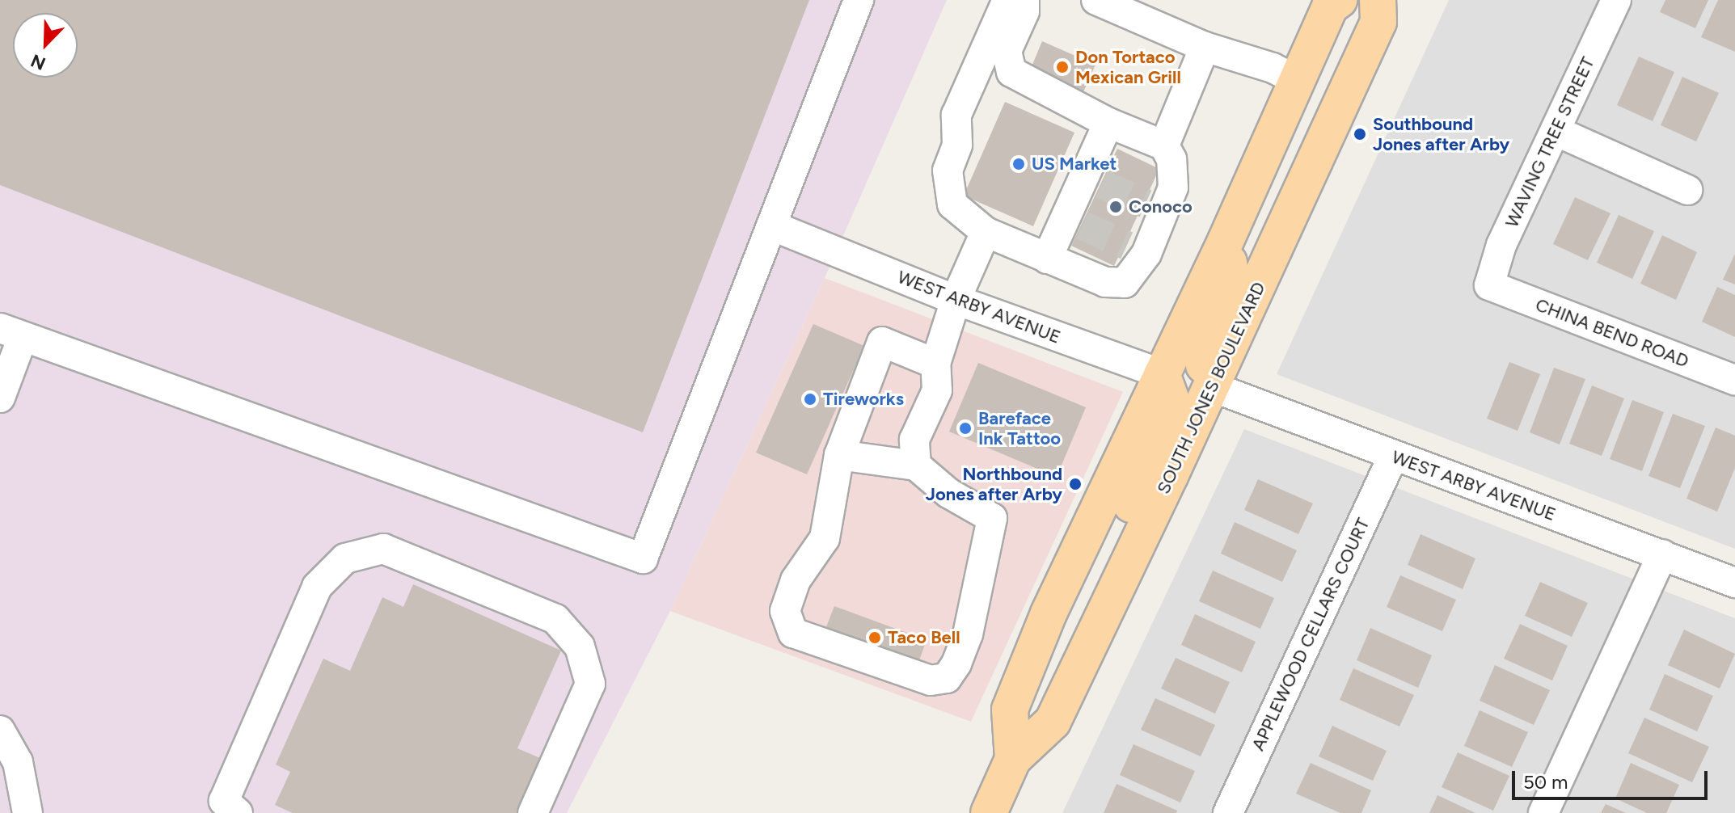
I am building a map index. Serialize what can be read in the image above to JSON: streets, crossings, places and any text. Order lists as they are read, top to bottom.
{
  "streets": {
    "main road": ["SOUTH JONES BOULEVARD"],
    "street": [
      "WAVING TREE STREET",
      "WEST ARBY AVENUE",
      "CHINA BEND ROAD",
      "APPLEWOOD CELLARS COURT"
    ]
  },
  "crossings": [
    ["WAVING TREE STREET", "CHINA BEND ROAD"],
    ["WEST ARBY AVENUE", "SOUTH JONES BOULEVARD"],
    ["WEST ARBY AVENUE", "APPLEWOOD CELLARS COURT"]
  ],
  "places": [
    "Don Tortaco Mexican Grill",
    "Southbound Jones after Arby",
    "US Market",
    "Conoco",
    "Tireworks",
    "Bareface Ink Tattoo",
    "Northbound Jones after Arby",
    "Taco Bell"
  ],
  "scale_bar": "50 m",
  "north": "bottom left"
}
